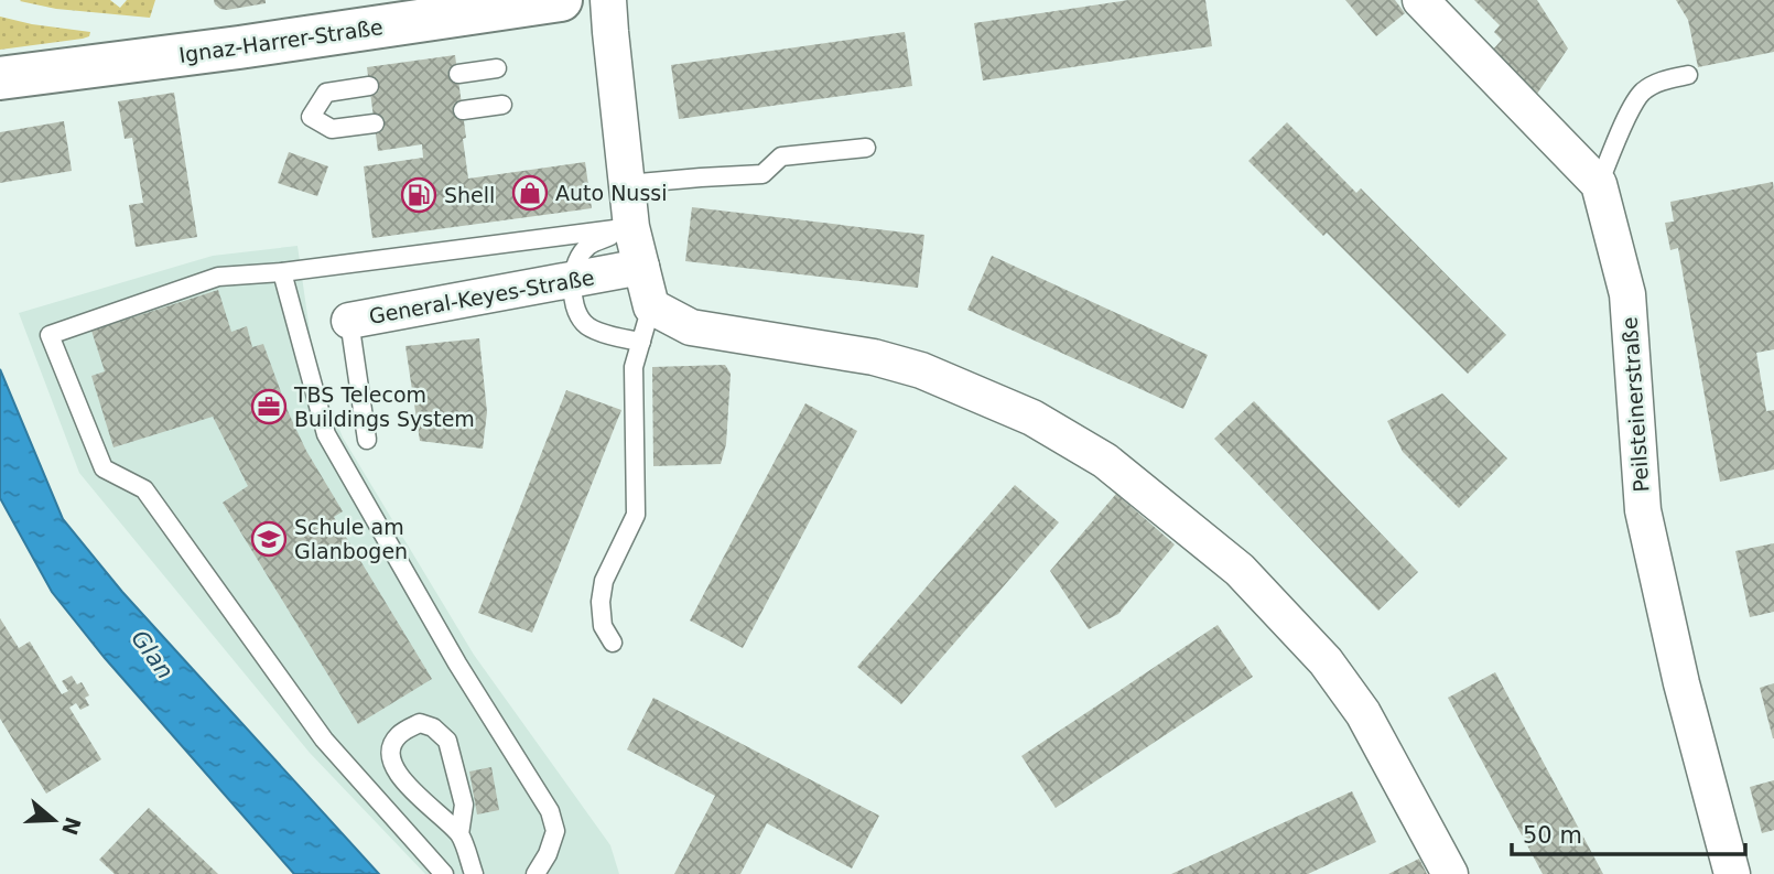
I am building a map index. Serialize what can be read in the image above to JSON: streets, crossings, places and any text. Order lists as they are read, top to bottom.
{
  "streets": {
    "main road": ["Ignaz-Harrer-Straße"],
    "street": ["General-Keyes-Straße", "Peilsteinerstraße"]
  },
  "water": ["Glan"],
  "places": {
    "shop": ["Auto Nussi"],
    "fuel station": ["Shell"],
    "office": ["TBS Telecom Buildings System"],
    "school or university": ["Schule am Glanbogen"]
  },
  "scale_bar": "50 m",
  "north": "right"
}
